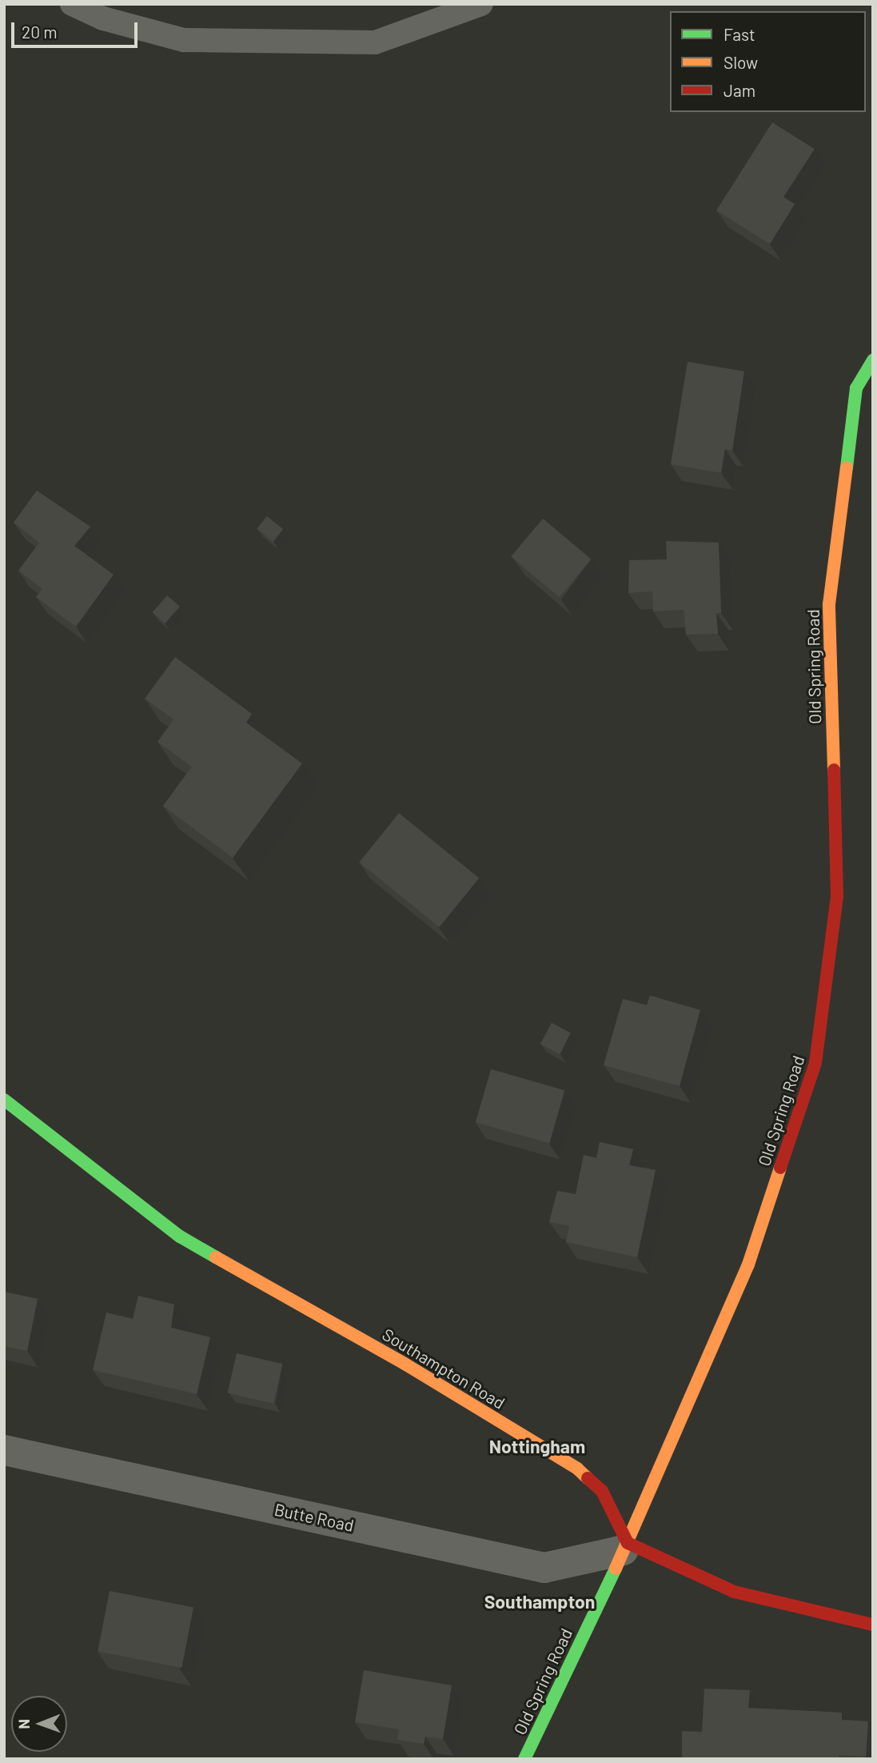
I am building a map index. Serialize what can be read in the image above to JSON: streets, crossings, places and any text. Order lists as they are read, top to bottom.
{
  "streets": {
    "street": ["Old Spring Road", "Southampton Road", "Butte Road"]
  },
  "crossings": [
    ["Old Spring Road", "Southampton Road"],
    ["Old Spring Road", "Butte Road"],
    ["Southampton Road", "Butte Road"]
  ],
  "districts": ["Nottingham", "Southampton"],
  "legend": ["Fast", "Slow", "Jam"],
  "scale_bar": "20 m",
  "north": "left"
}
